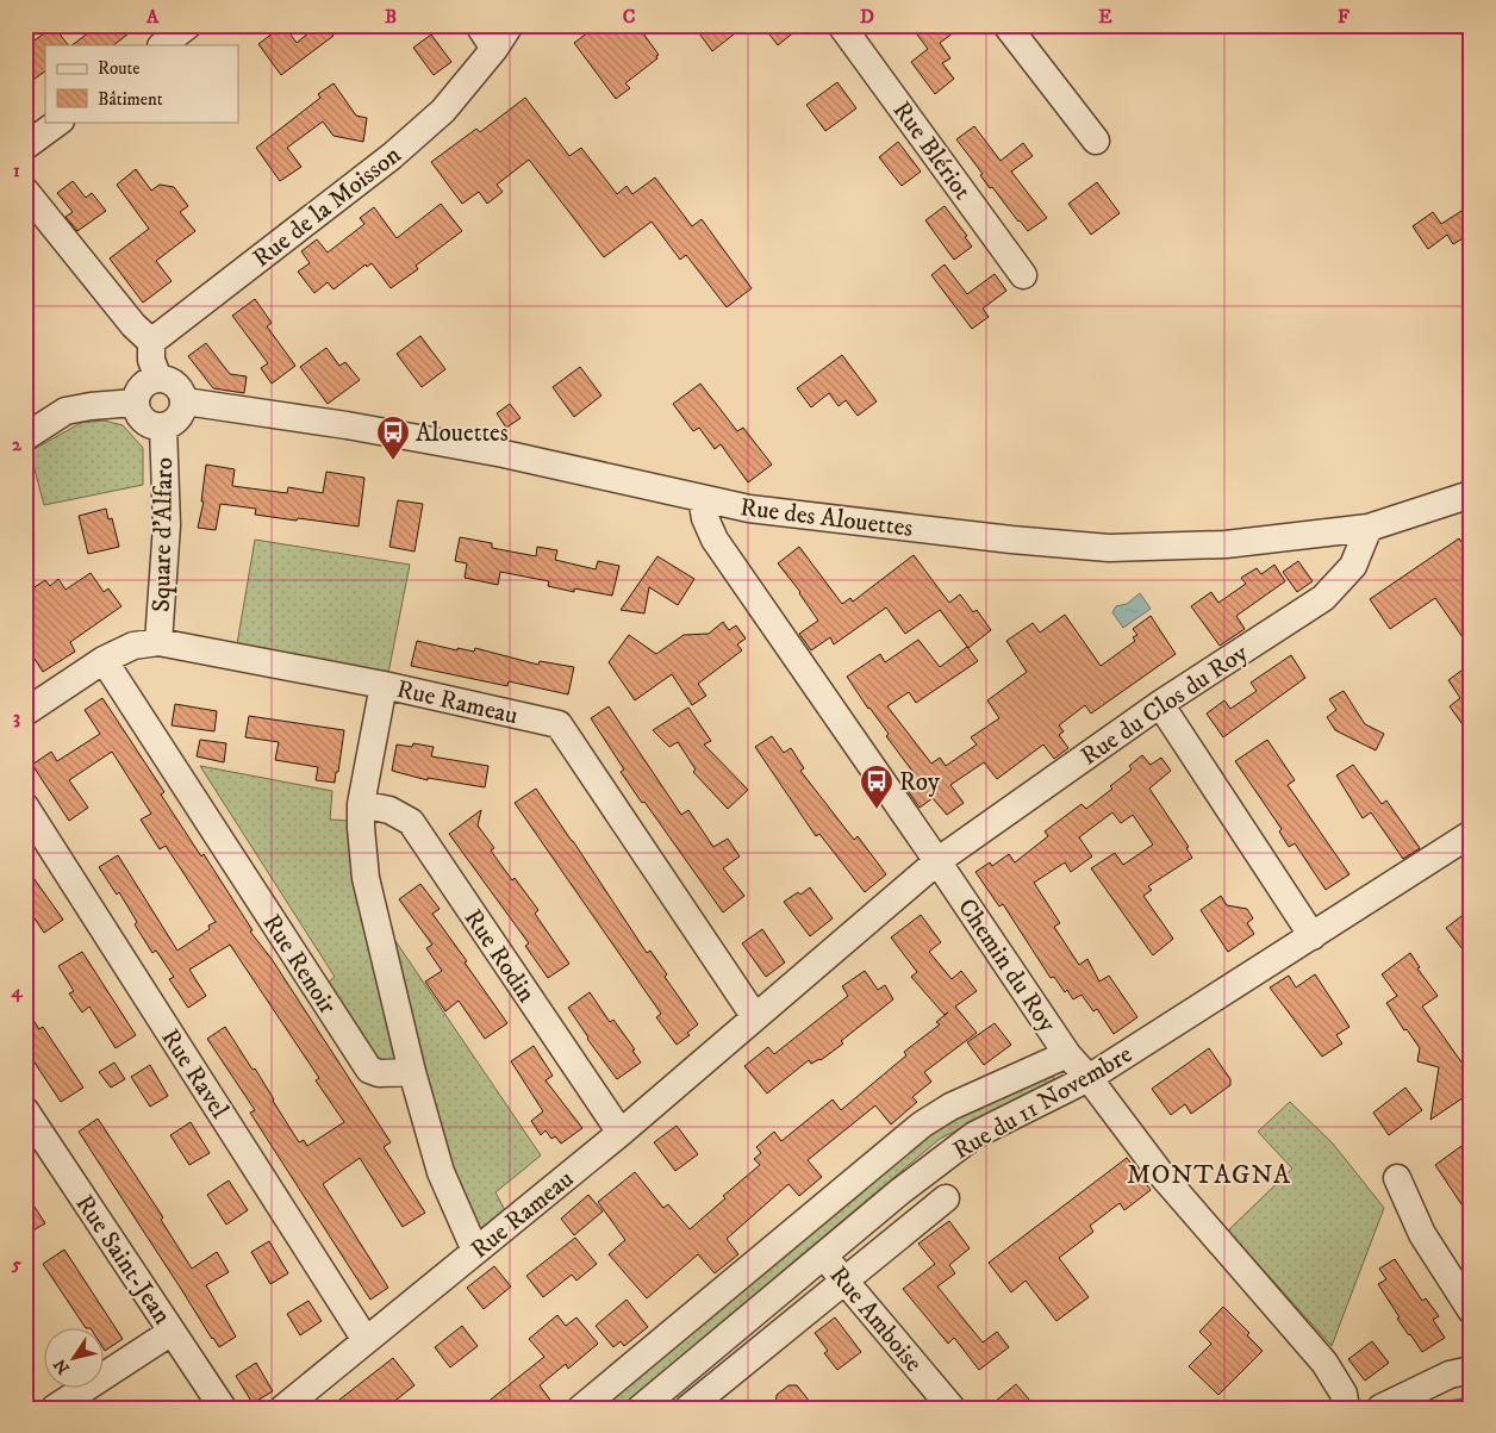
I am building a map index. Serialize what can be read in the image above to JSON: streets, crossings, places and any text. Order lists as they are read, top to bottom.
{
  "streets": {
    "street": [
      "Rue Blériot",
      "Rue de la Moisson",
      "Rue des Alouettes",
      "Square d'Alfaro",
      "Rue Rameau",
      "Rue du Clos du Roy",
      "Rue Rodin",
      "Rue Renoir",
      "Chemin du Roy",
      "Rue Ravel",
      "Rue du 11 Novembre",
      "Rue Saint-Jean",
      "Rue Amboise"
    ]
  },
  "crossings": [
    ["Rue des Alouettes", "Square d'Alfaro"],
    ["Rue des Alouettes", "Rue du Clos du Roy"],
    ["Rue des Alouettes", "Chemin du Roy"],
    ["Square d'Alfaro", "Rue Rameau"],
    ["Rue Rameau", "Rue du Clos du Roy"],
    ["Rue Rameau", "Rue Rodin"],
    ["Rue Rameau", "Rue Renoir"],
    ["Rue Rameau", "Chemin du Roy"],
    ["Rue Rameau", "Rue Ravel"],
    ["Rue du Clos du Roy", "Chemin du Roy"],
    ["Chemin du Roy", "Rue du 11 Novembre"],
    ["Rue du 11 Novembre", "Rue Amboise"]
  ],
  "districts": ["MONTAGNA"],
  "places": {
    "bus stop": ["Alouettes", "Roy"]
  },
  "legend": ["Route", "Bâtiment"],
  "north": "bottom left",
  "grid": {
    "columns": [
      "A",
      "B",
      "C",
      "D",
      "E",
      "F"
    ],
    "rows": [
      "1",
      "2",
      "3",
      "4",
      "5"
    ]
  }
}
